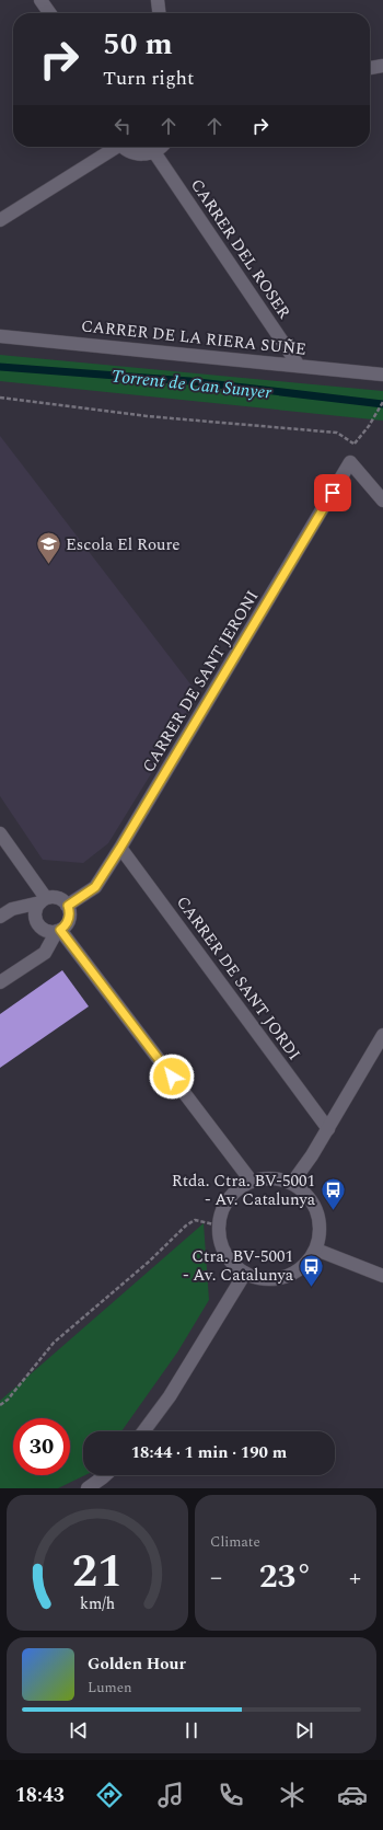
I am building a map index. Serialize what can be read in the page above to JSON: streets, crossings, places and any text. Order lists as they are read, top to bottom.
{
  "streets": {
    "street": [
      "CARRER DEL ROSER",
      "CARRER DE LA RIERA SUÑE",
      "CARRER DE SANT JERONI",
      "CARRER DE SANT JORDI"
    ]
  },
  "crossings": [
    ["CARRER DEL ROSER", "CARRER DE LA RIERA SUÑE"],
    ["CARRER DE SANT JERONI", "CARRER DE SANT JORDI"]
  ],
  "water": ["Torrent de Can Sunyer"],
  "places": {
    "school or university": ["Escola El Roure"],
    "bus stop": ["Rtda. Ctra. BV-5001 - Av. Catalunya", "Ctra. BV-5001 - Av. Catalunya"]
  },
  "page": {
    "turn": ["50 m", "Turn right"],
    "limit": "30",
    "trip": "18:44 · 1 min · 190 m",
    "tile": "Climate",
    "heat": ["−", "23°", "+"],
    "song": ["Golden Hour", "Lumen"],
    "tabs": "18:43",
    "gauge": ["21", "km/h"]
  }
}
